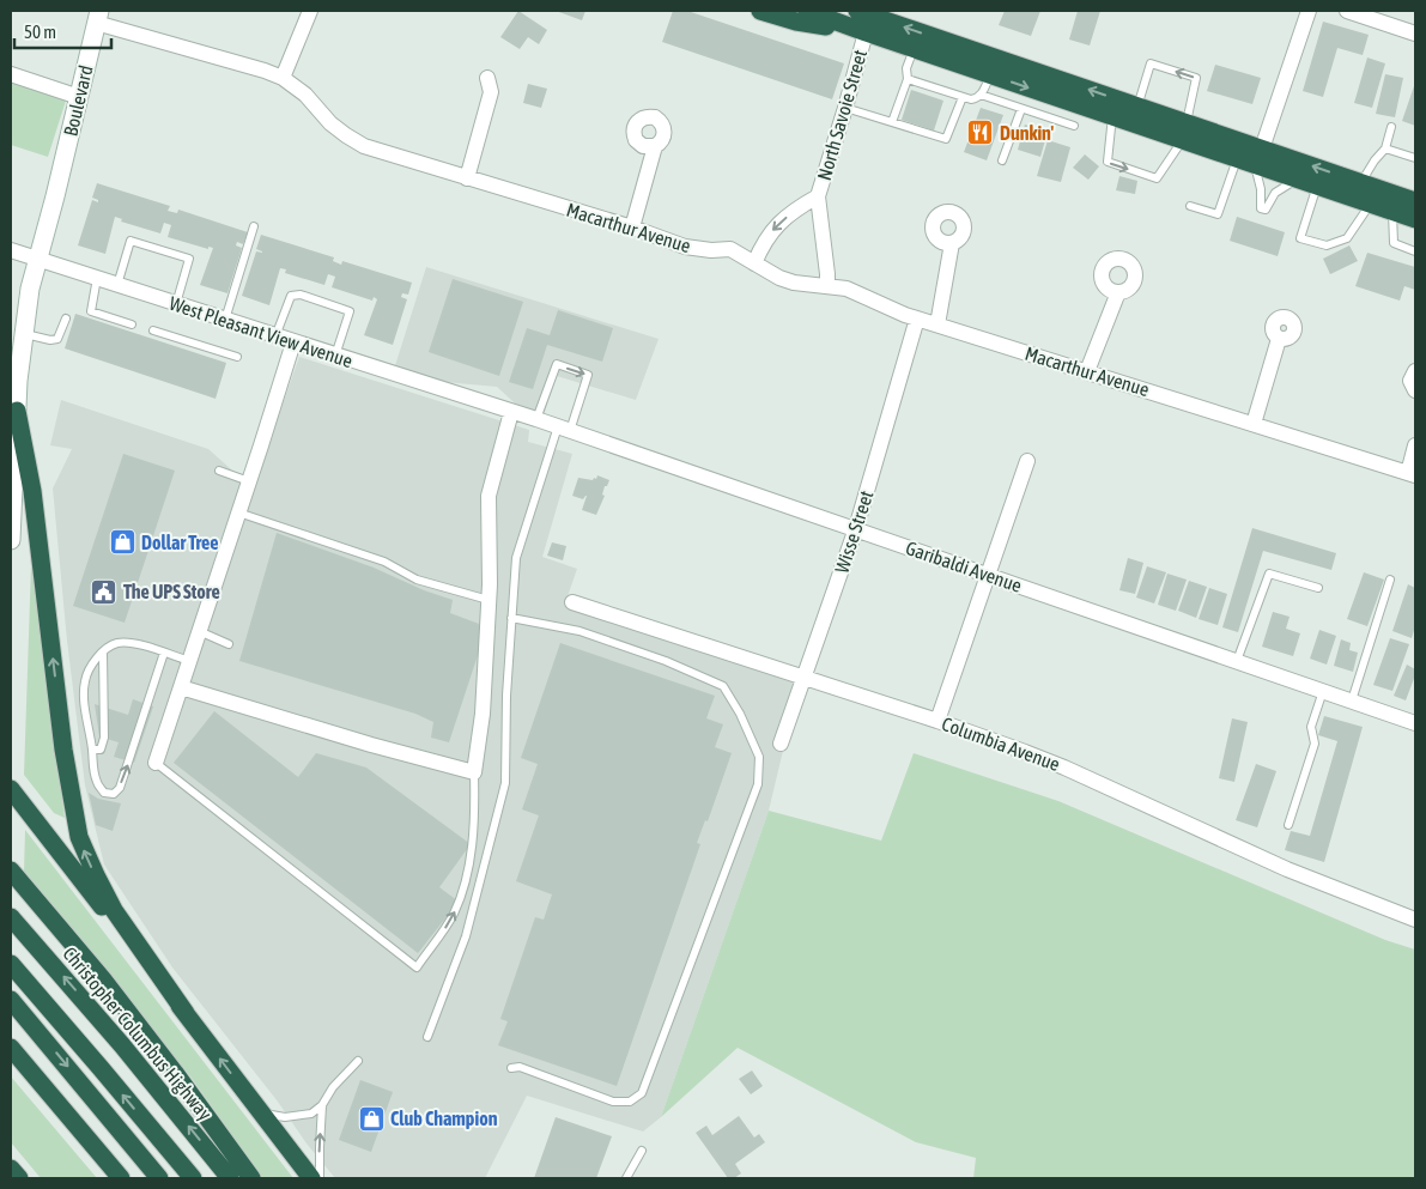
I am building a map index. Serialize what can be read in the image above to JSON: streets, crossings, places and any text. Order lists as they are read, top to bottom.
{
  "streets": {
    "highway": ["Christopher Columbus Highway"],
    "street": [
      "Boulevard",
      "North Savoie Street",
      "Macarthur Avenue",
      "West Pleasant View Avenue",
      "Wisse Street",
      "Garibaldi Avenue",
      "Columbia Avenue"
    ]
  },
  "crossings": [
    ["Boulevard", "Macarthur Avenue"],
    ["Boulevard", "West Pleasant View Avenue"],
    ["North Savoie Street", "Macarthur Avenue"],
    ["Macarthur Avenue", "Wisse Street"],
    ["West Pleasant View Avenue", "Garibaldi Avenue"],
    ["Wisse Street", "Garibaldi Avenue"],
    ["Wisse Street", "Columbia Avenue"]
  ],
  "places": {
    "restaurant": ["Dunkin'"],
    "shop": ["Dollar Tree", "Club Champion"],
    "public building": ["The UPS Store"]
  },
  "scale_bar": "50 m"
}
